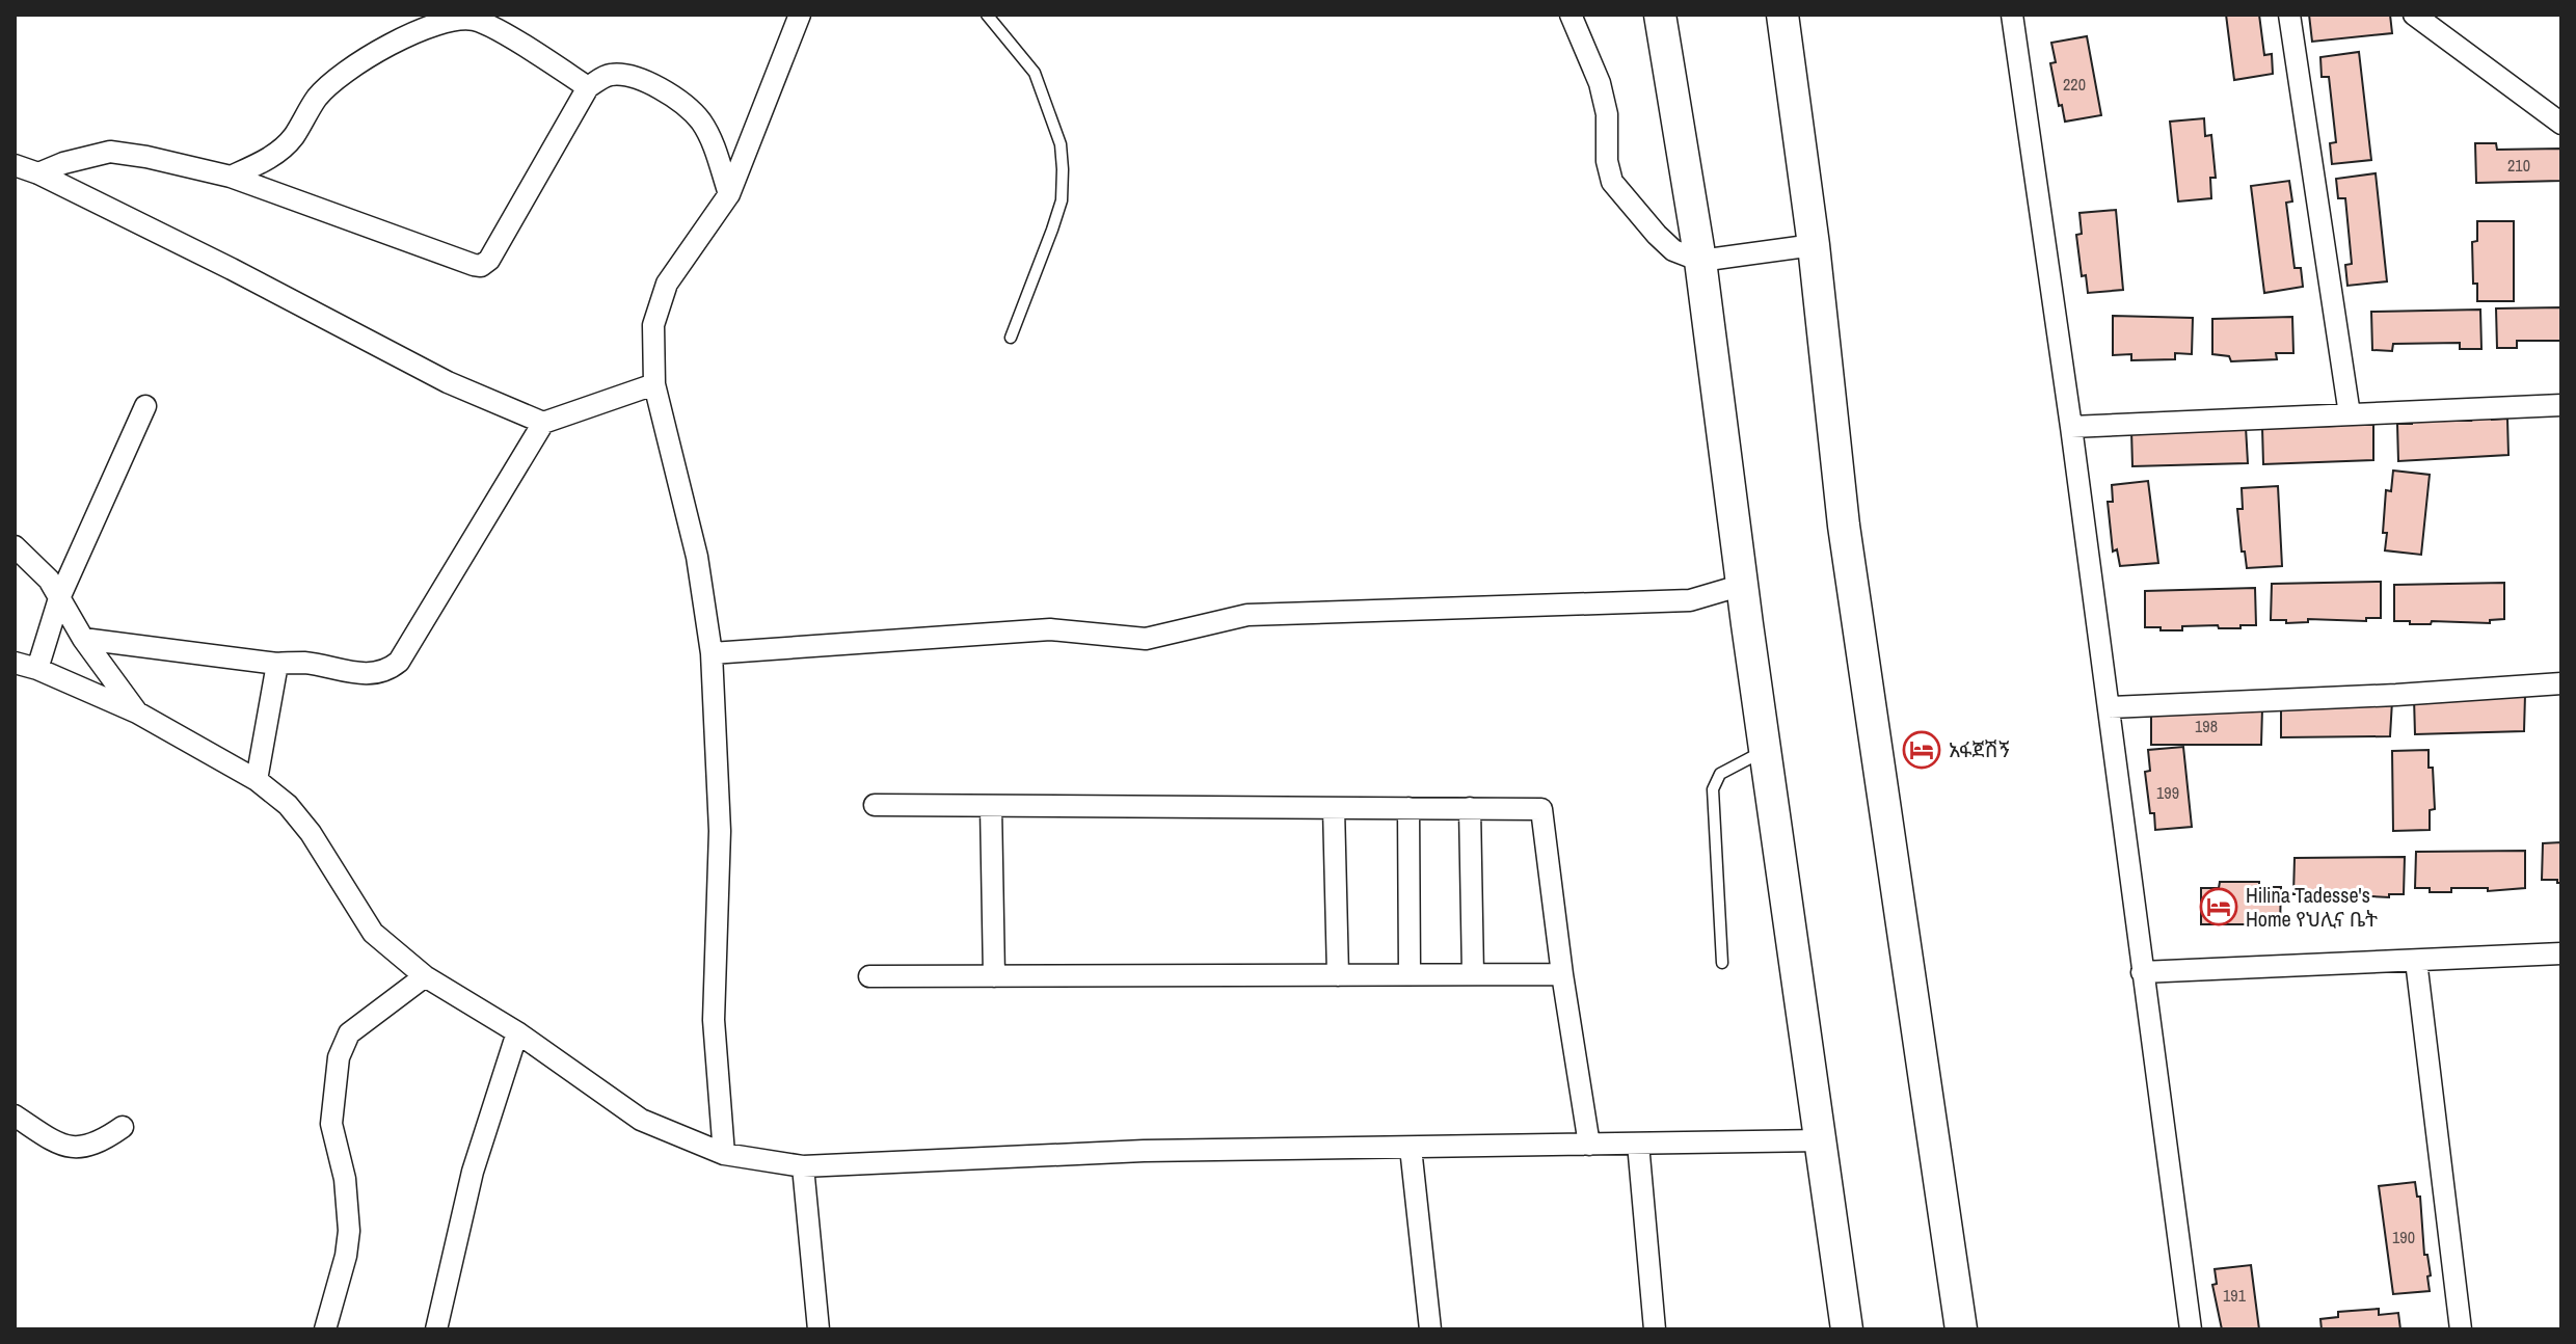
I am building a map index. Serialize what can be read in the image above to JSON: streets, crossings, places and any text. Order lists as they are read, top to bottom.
{
  "places": {
    "hotel": ["አፋጀሽኝ", "Hilina Tadesse's Home የህሊና ቤት"]
  },
  "house_numbers": [
    "220",
    "210",
    "198",
    "199",
    "190",
    "191"
  ]
}
